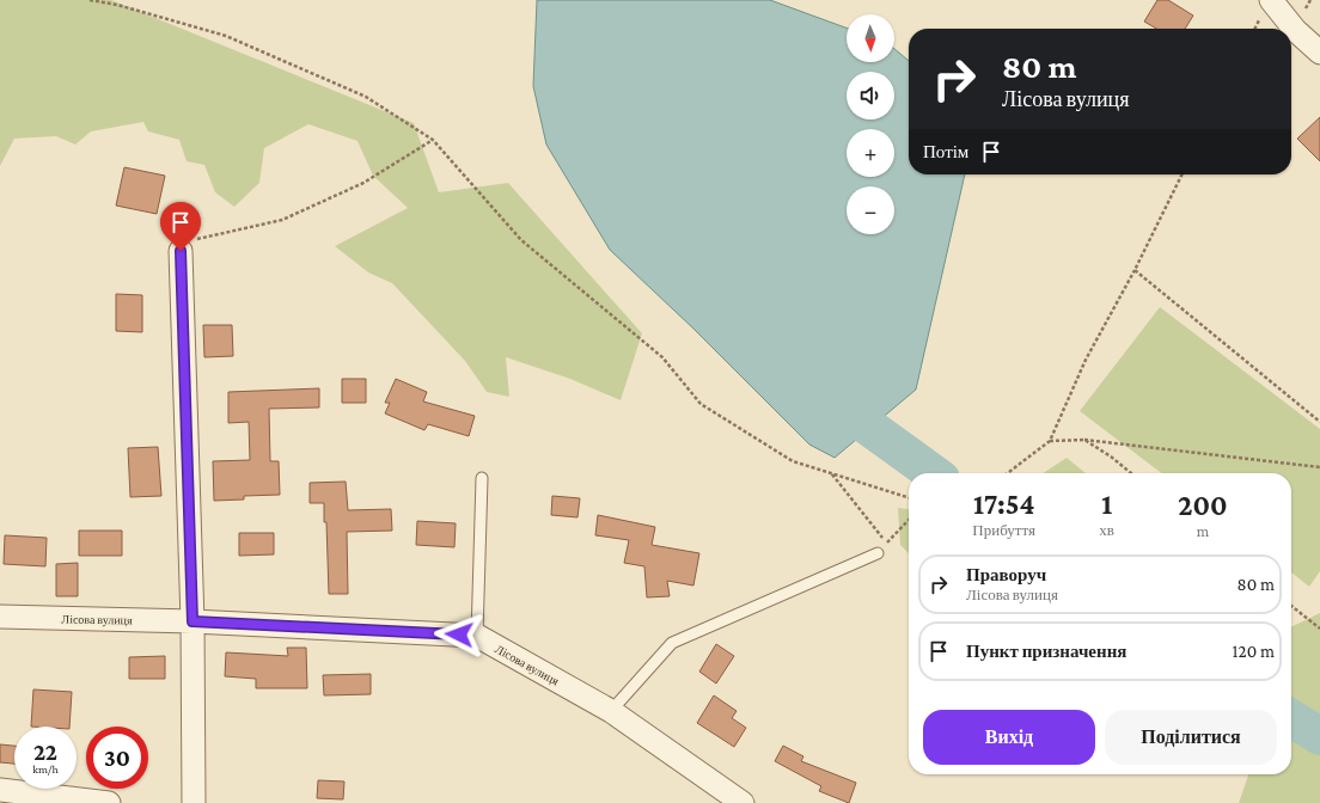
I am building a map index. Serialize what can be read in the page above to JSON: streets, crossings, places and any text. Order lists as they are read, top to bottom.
{
  "streets": {
    "street": ["Лісова вулиця"]
  },
  "north": "bottom",
  "page": {
    "map_buttons": ["+", "−"],
    "turn": ["80 m", "Лісова вулиця"],
    "then": "Потім",
    "eta": [
      "17:54",
      "Прибуття",
      "1",
      "хв",
      "200",
      "m"
    ],
    "list": [
      {
        "name": "Праворуч",
        "note": "Лісова вулиця",
        "value": "80 m"
      },
      {
        "name": "Пункт призначення",
        "value": "120 m"
      }
    ],
    "buttons": ["Вихід", "Поділитися"],
    "speed": "22 km/h",
    "limit": "30"
  }
}
